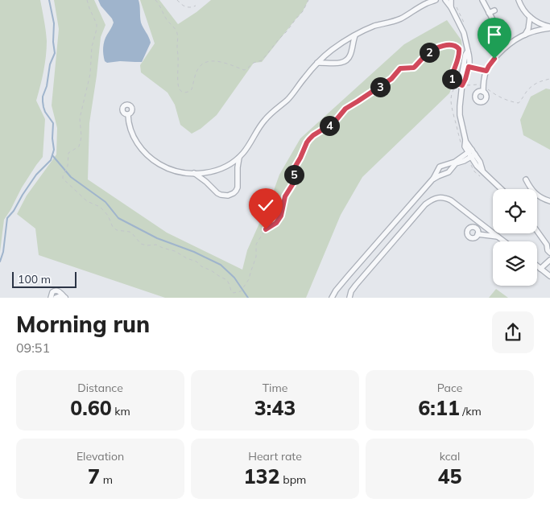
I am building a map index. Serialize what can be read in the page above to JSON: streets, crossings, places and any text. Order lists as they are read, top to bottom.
{
  "scale_bar": "100 m",
  "page": {
    "pins": [
      "2",
      "1",
      "3",
      "4",
      "5"
    ],
    "scale": "100 m",
    "heading": ["Morning run", "09:51"],
    "stats": [
      ["Distance", "0.60 km"],
      ["Time", "3:43"],
      ["Pace", "6:11 /km"],
      ["Elevation", "7 m"],
      ["Heart rate", "132 bpm"],
      ["kcal", "45"]
    ]
  }
}
